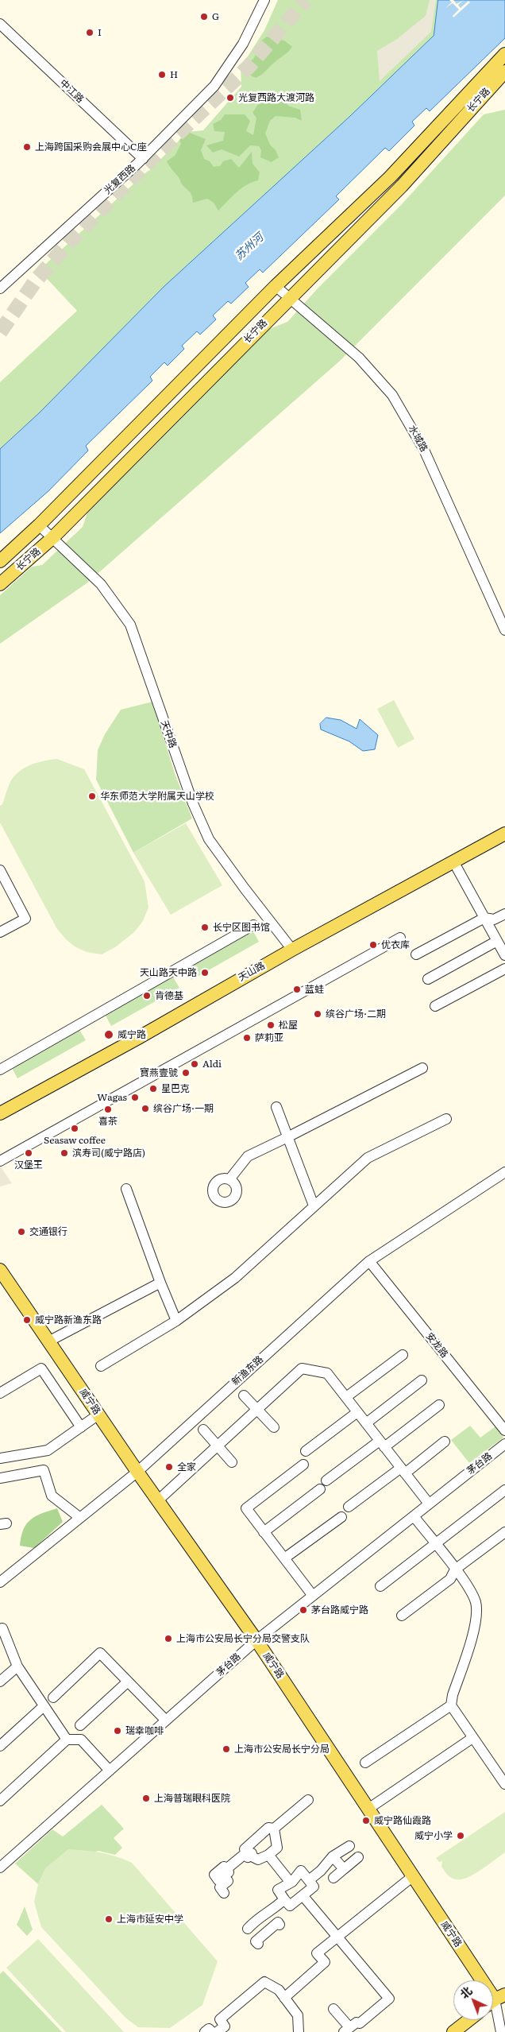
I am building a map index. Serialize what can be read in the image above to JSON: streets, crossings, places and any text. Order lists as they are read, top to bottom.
{
  "streets": {
    "main road": ["长宁路", "天山路", "威宁路"],
    "street": [
      "中江路",
      "光复西路",
      "水城路",
      "天中路",
      "安龙路",
      "新渔东路",
      "茅台路"
    ]
  },
  "crossings": [
    ["中江路", "光复西路"],
    ["长宁路", "水城路"],
    ["长宁路", "天中路"],
    ["天中路", "天山路"],
    ["安龙路", "新渔东路"],
    ["新渔东路", "威宁路"],
    ["威宁路", "茅台路"]
  ],
  "water": ["苏州河"],
  "places": [
    "G",
    "I",
    "H",
    "光复西路大渡河路",
    "上海跨国采购会展中心C座",
    "华东师范大学附属天山学校",
    "长宁区图书馆",
    "优衣库",
    "天山路天中路",
    "蓝蛙",
    "肯德基",
    "缤谷广场·二期",
    "松屋",
    "威宁路",
    "萨莉亚",
    "Aldi",
    "寶燕壹號",
    "星巴克",
    "Wagas",
    "缤谷广场·一期",
    "喜茶",
    "Seasaw coffee",
    "汉堡王",
    "滨寿司(威宁路店)",
    "交通银行",
    "威宁路新渔东路",
    "全家",
    "茅台路威宁路",
    "上海市公安局长宁分局交警支队",
    "瑞幸咖啡",
    "上海市公安局长宁分局",
    "上海普瑞眼科医院",
    "威宁路仙霞路",
    "威宁小学",
    "上海市延安中学"
  ],
  "north": "top left"
}
